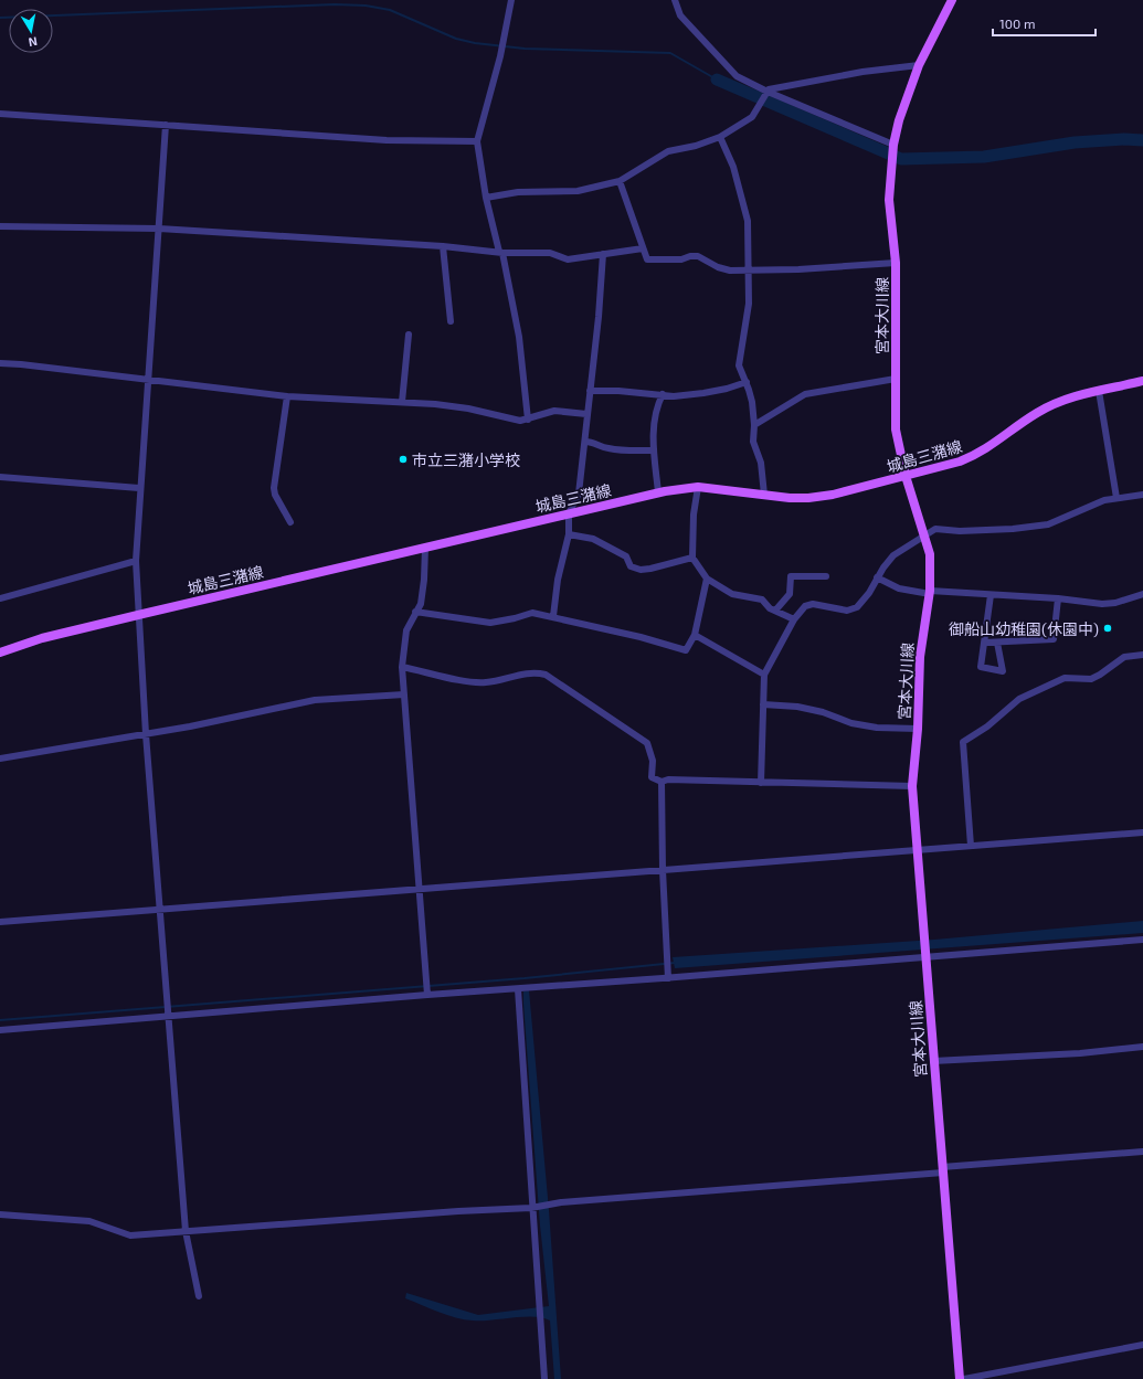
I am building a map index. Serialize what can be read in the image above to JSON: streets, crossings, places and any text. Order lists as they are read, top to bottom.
{
  "streets": {
    "main road": ["宮本大川線", "城島三潴線"]
  },
  "crossings": [
    ["宮本大川線", "城島三潴線"]
  ],
  "places": ["市立三潴小学校", "御船山幼稚園(休園中)"],
  "scale_bar": "100 m",
  "north": "bottom"
}
